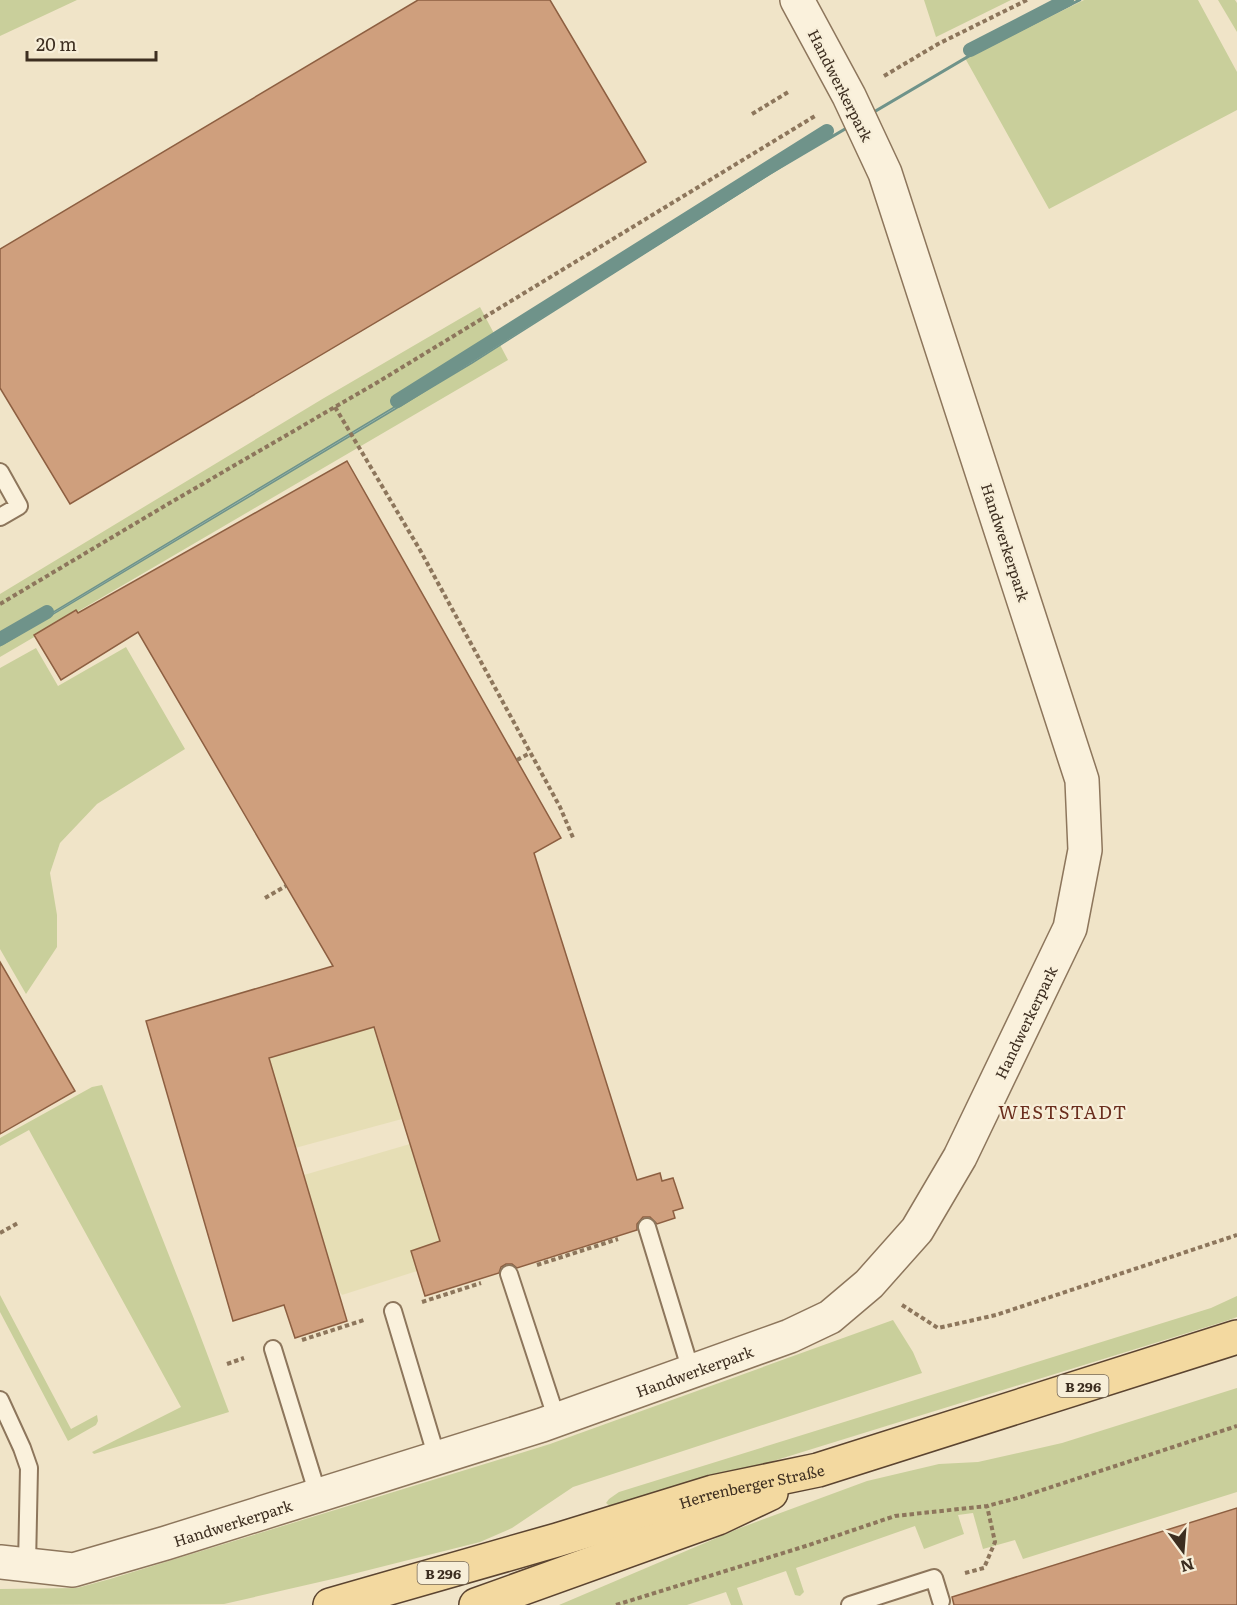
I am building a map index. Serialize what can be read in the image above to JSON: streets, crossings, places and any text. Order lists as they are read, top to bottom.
{
  "streets": {
    "main road": ["B 296", "Herrenberger Straße"],
    "street": ["Handwerkerpark"]
  },
  "crossings": [
    ["B 296", "Herrenberger Straße"]
  ],
  "districts": ["WESTSTADT"],
  "scale_bar": "20 m",
  "north": "bottom"
}
